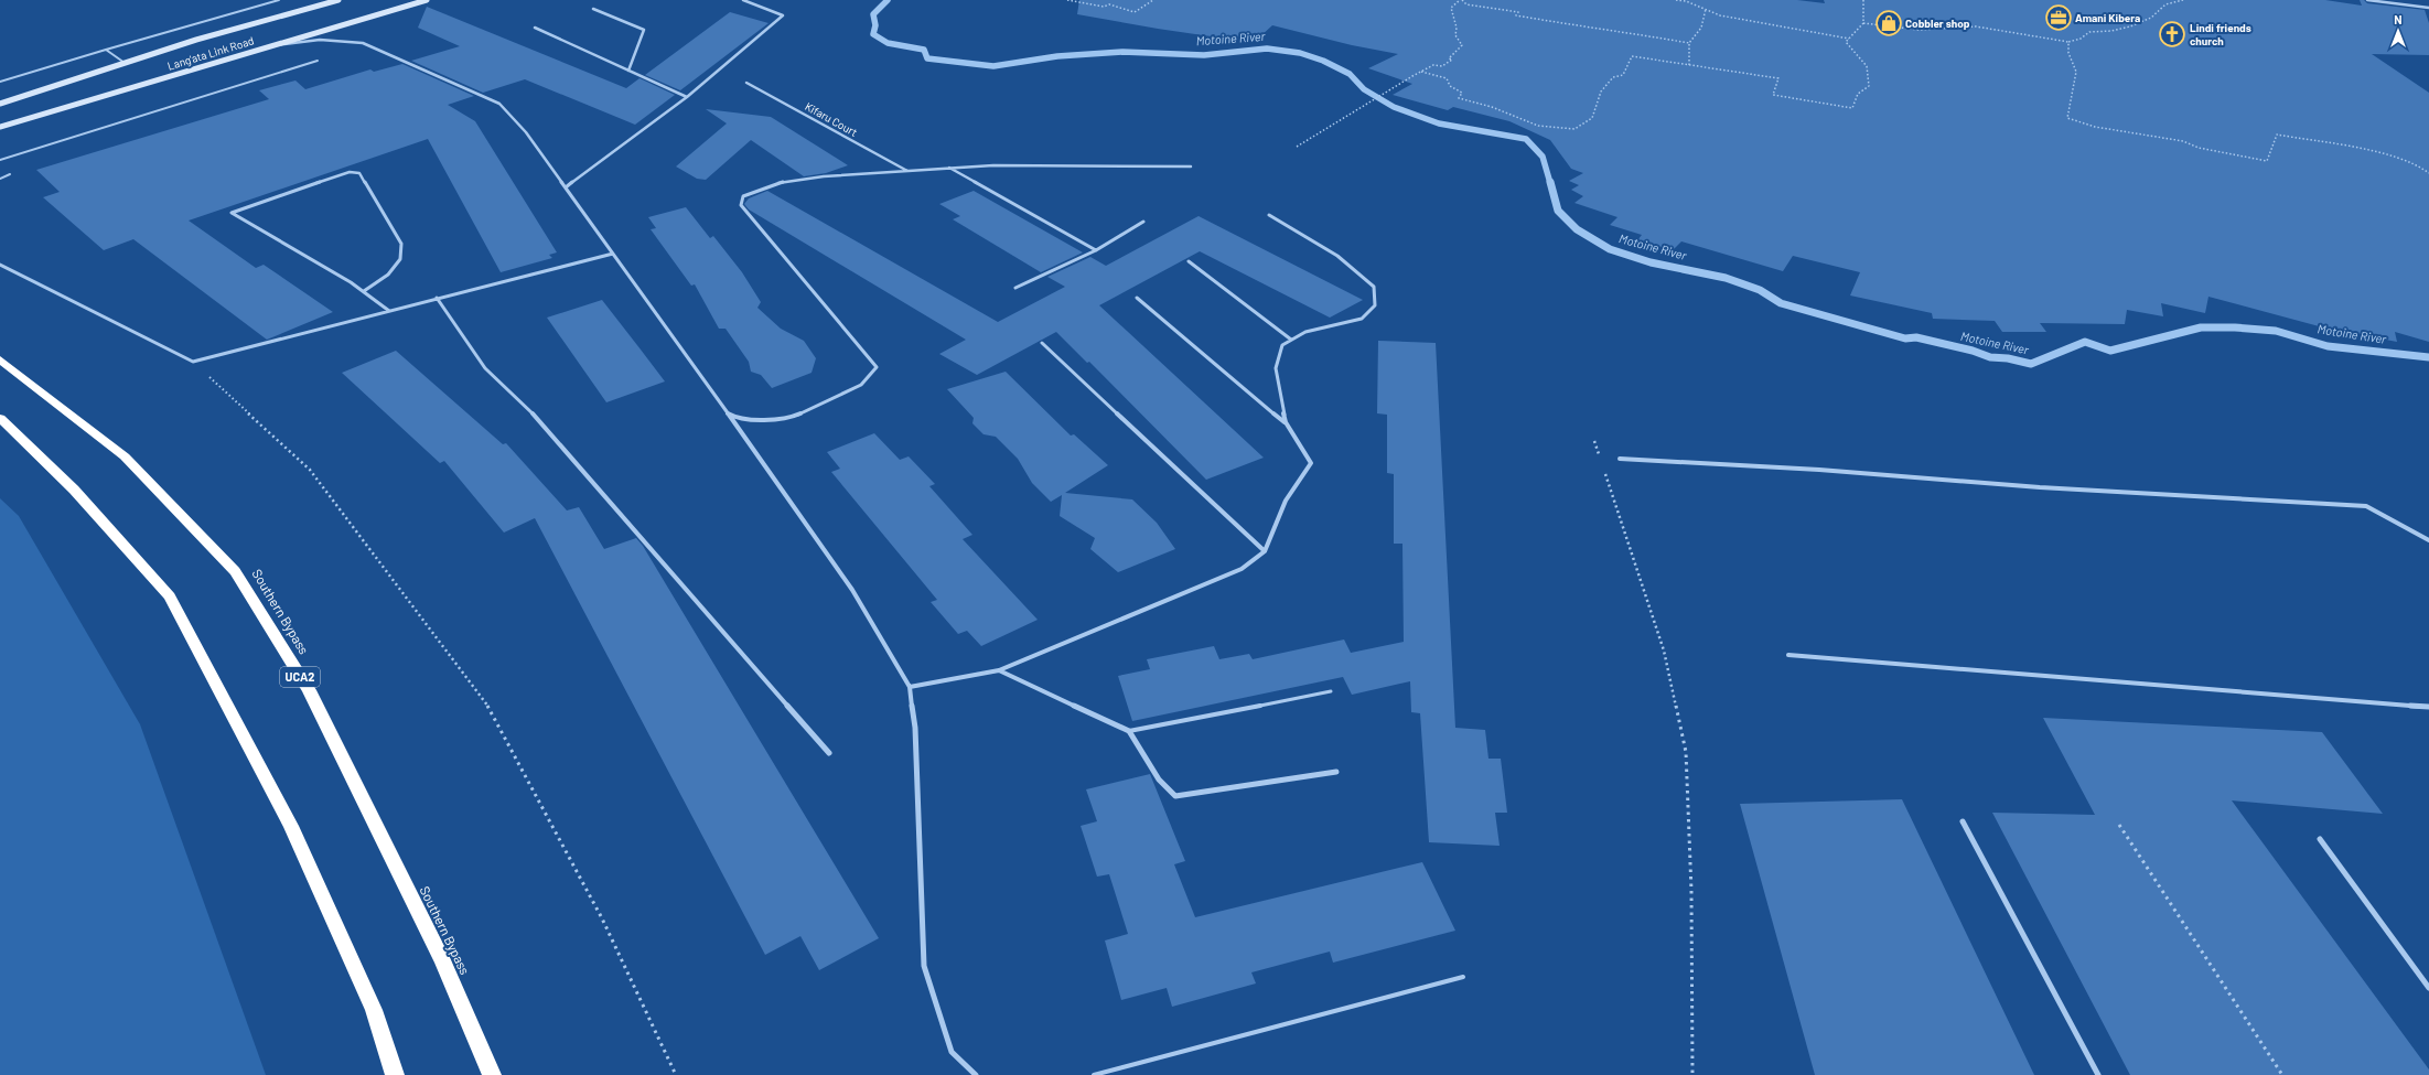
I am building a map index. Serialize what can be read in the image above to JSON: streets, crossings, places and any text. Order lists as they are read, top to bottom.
{
  "streets": {
    "highway": ["Southern Bypass", "UCA2"],
    "main road": ["Lang'ata Link Road"],
    "street": ["Kifaru Court"]
  },
  "water": ["Motoine River"],
  "places": {
    "office": ["Amani Kibera"],
    "shop": ["Cobbler shop"],
    "church": ["Lindi friends church"]
  },
  "north": "top"
}
